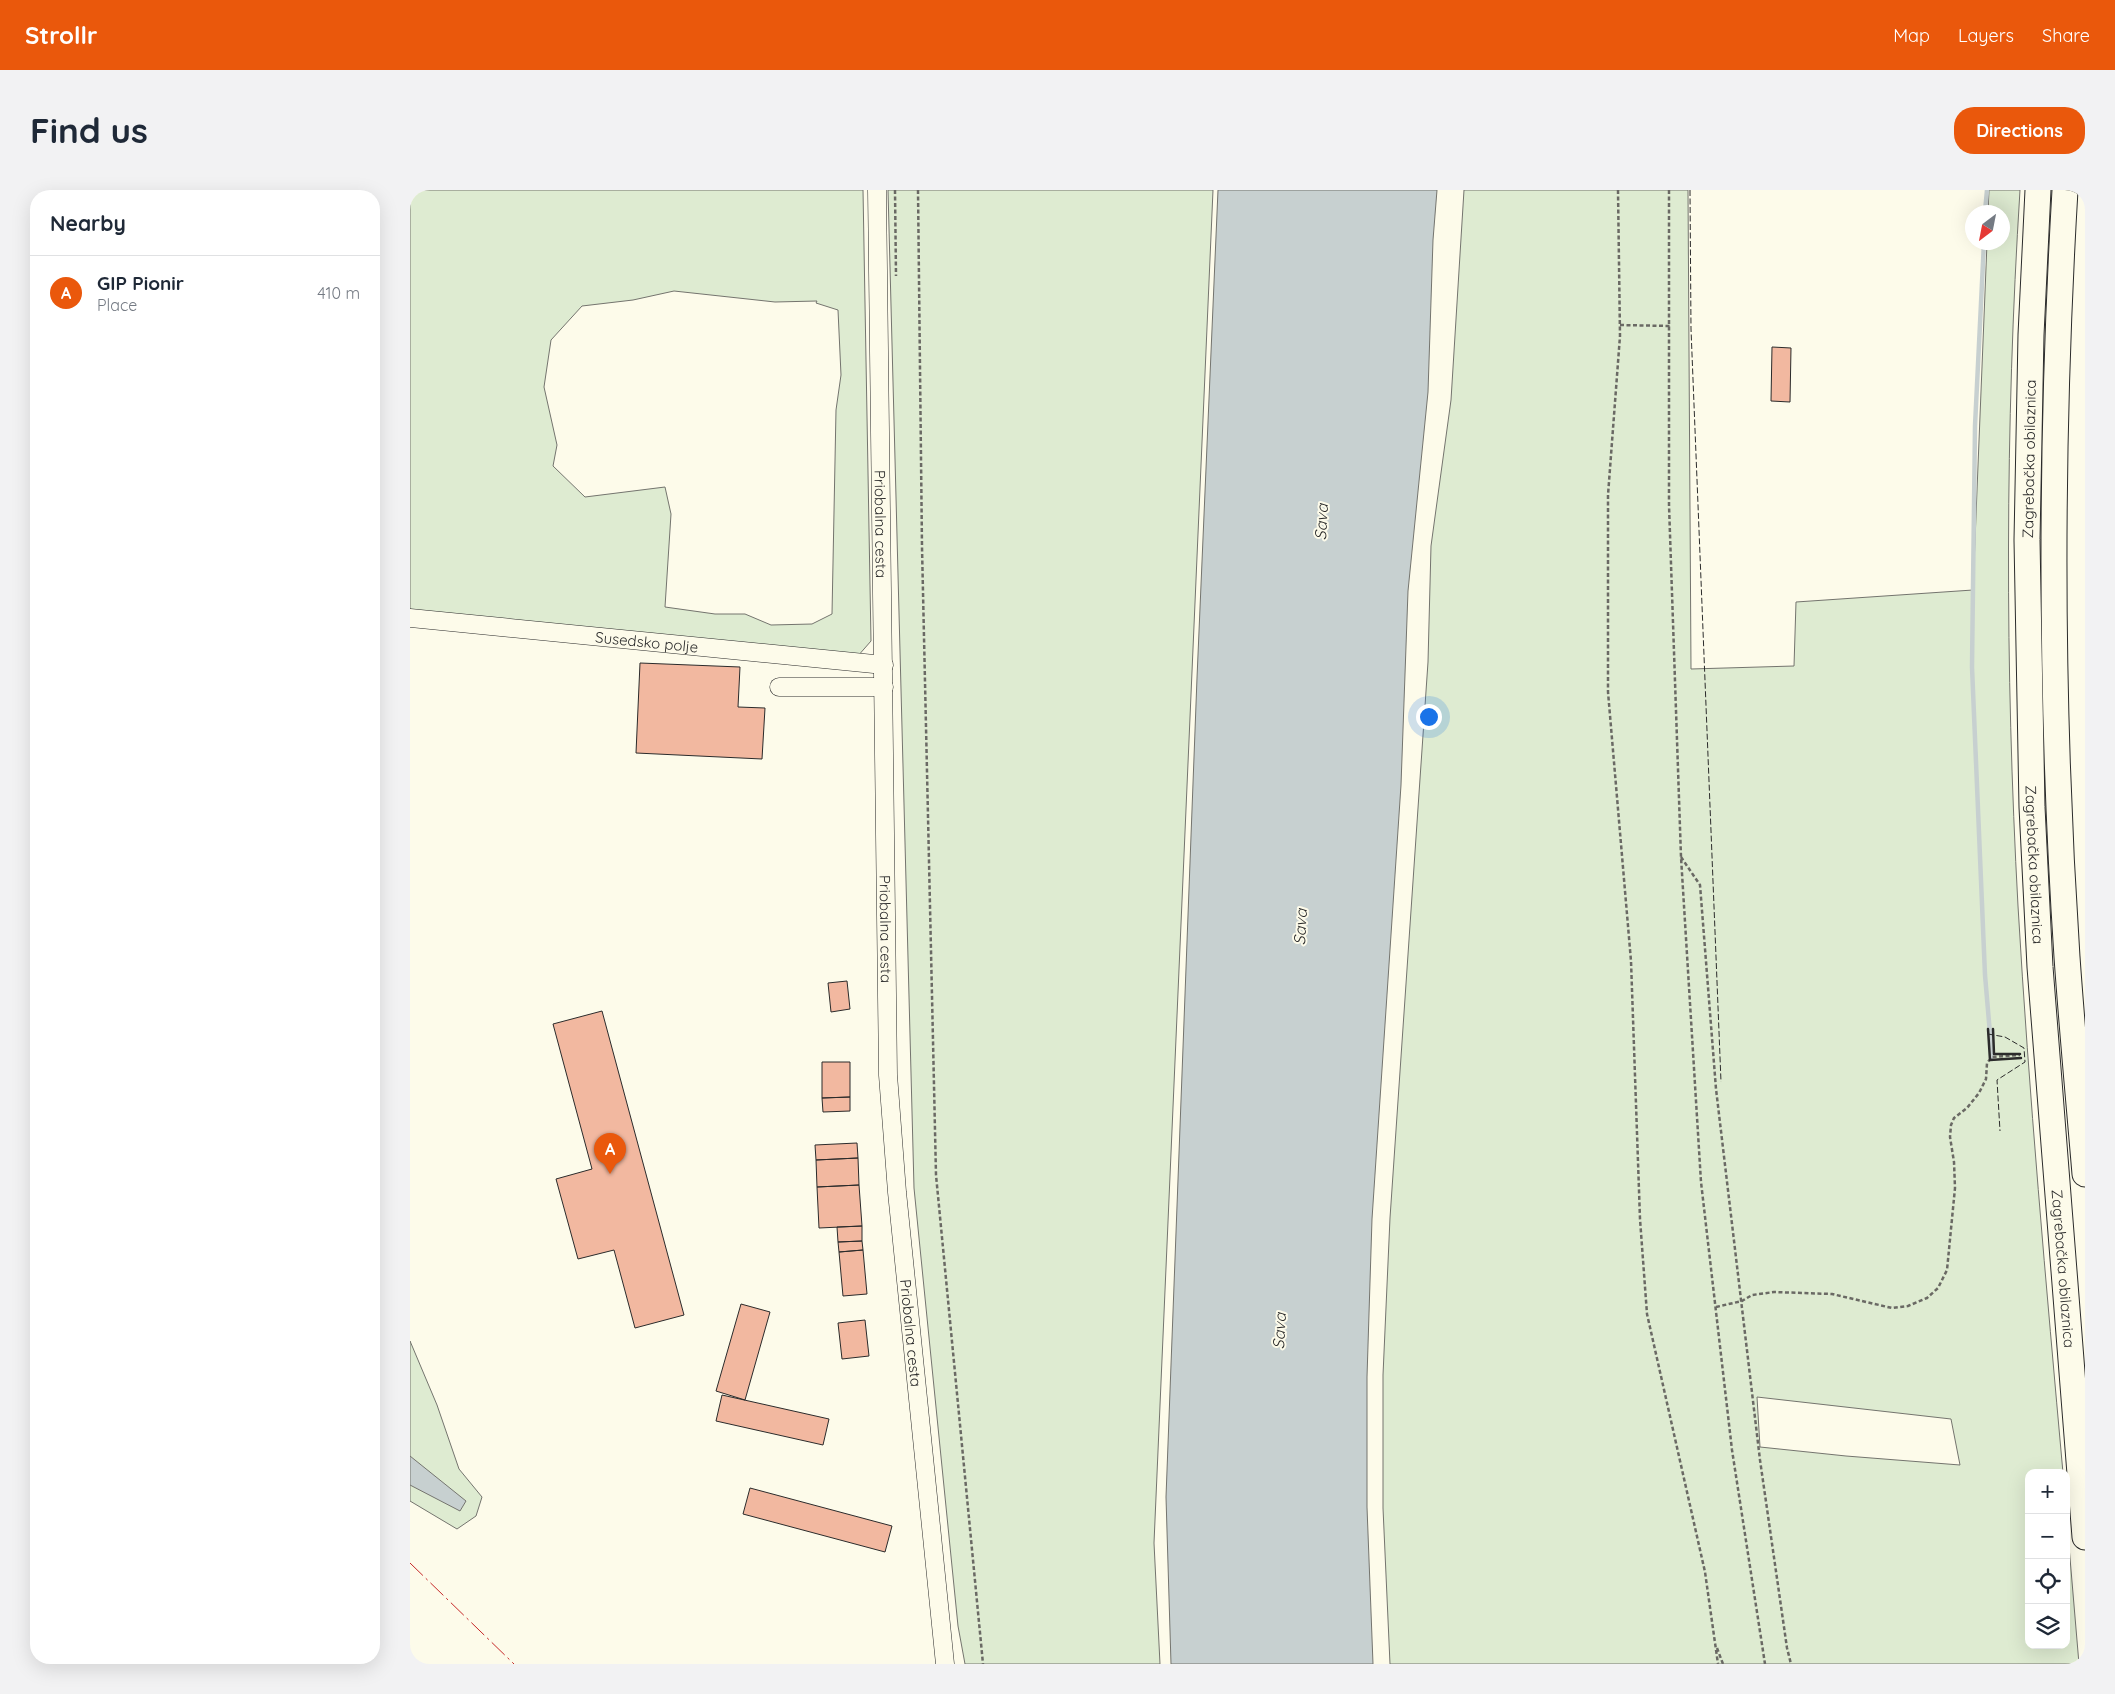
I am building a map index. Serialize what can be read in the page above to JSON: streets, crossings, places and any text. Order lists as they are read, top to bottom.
{
  "streets": {
    "highway": ["Zagrebačka obilaznica"],
    "street": ["Priobalna cesta", "Susedsko polje"]
  },
  "crossings": [
    ["Priobalna cesta", "Susedsko polje"]
  ],
  "water": ["Sava"],
  "north": "bottom left",
  "page": {
    "header": "Strollr",
    "nav": ["Map", "Layers", "Share"],
    "buttons": "Directions",
    "title": "Find us",
    "heading": "Nearby",
    "list": [
      {
        "mark": "A",
        "name": "GIP Pionir",
        "note": "Place",
        "value": "410 m"
      }
    ],
    "pins": "A",
    "map_buttons": ["+", "−"]
  }
}
